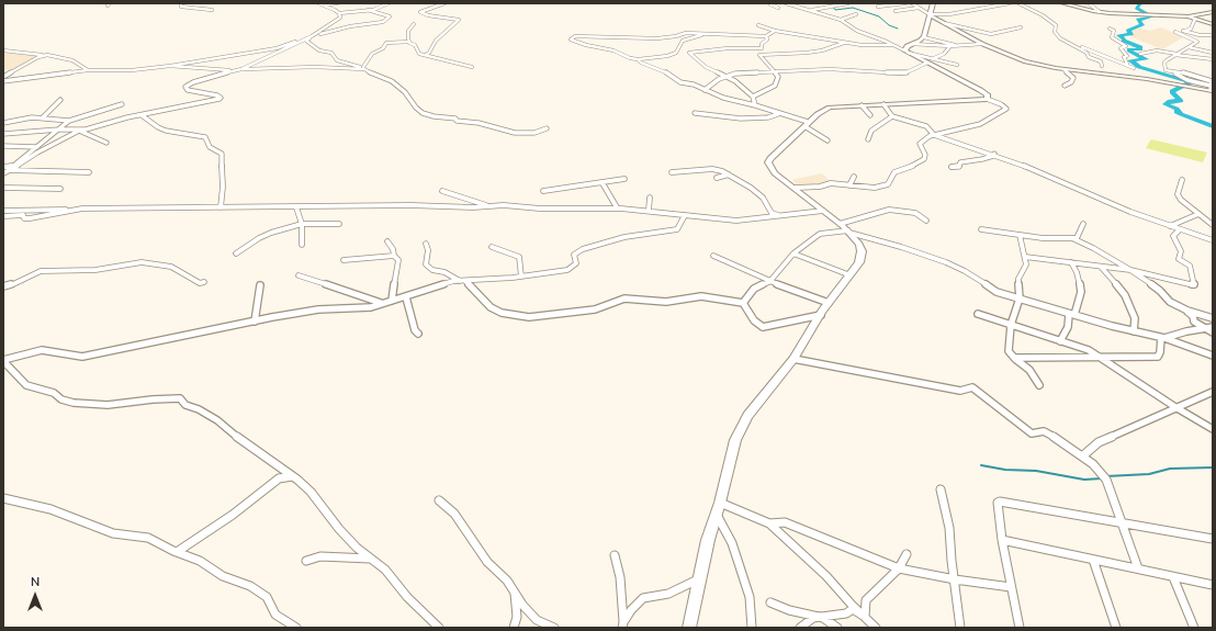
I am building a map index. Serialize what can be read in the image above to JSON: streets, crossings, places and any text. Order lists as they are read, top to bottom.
{
  "north": "top"
}
